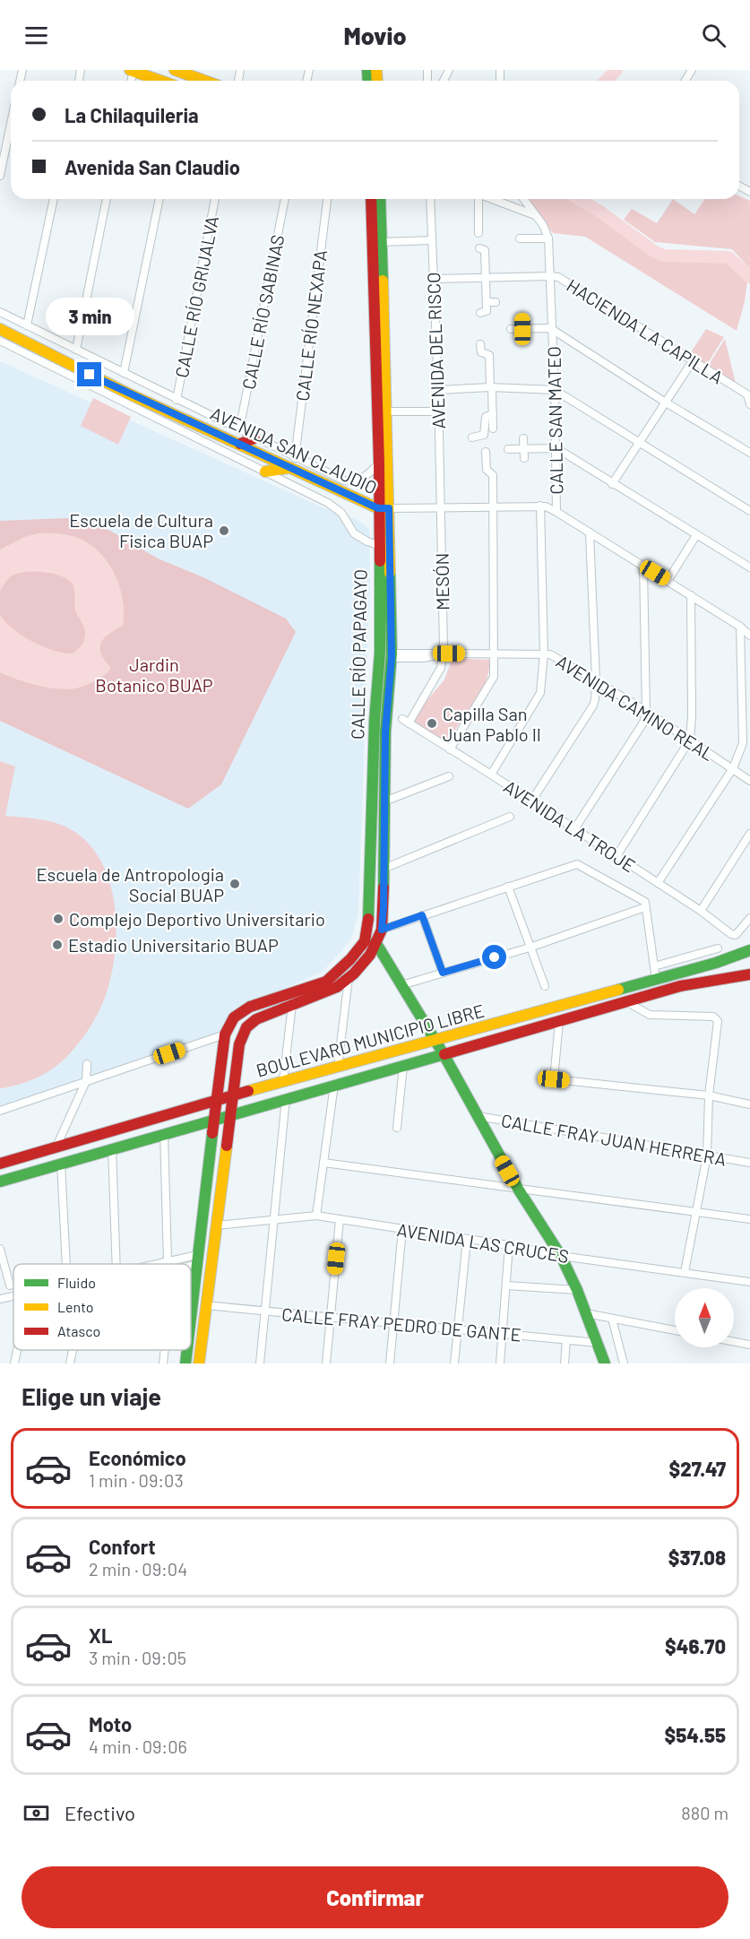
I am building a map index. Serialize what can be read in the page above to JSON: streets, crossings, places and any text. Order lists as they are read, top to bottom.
{
  "streets": {
    "main road": ["AVENIDA SAN CLAUDIO", "CALLE RÍO PAPAGAYO", "BOULEVARD MUNICIPIO LIBRE"],
    "street": [
      "CALLE RÍO GRIJALVA",
      "CALLE RÍO SABINAS",
      "CALLE RÍO NEXAPA",
      "HACIENDA LA CAPILLA",
      "AVENIDA DEL RISCO",
      "CALLE SAN MATEO",
      "MESÓN",
      "AVENIDA CAMINO REAL",
      "AVENIDA LA TROJE",
      "CALLE FRAY JUAN HERRERA",
      "AVENIDA LAS CRUCES",
      "CALLE FRAY PEDRO DE GANTE"
    ]
  },
  "crossings": [
    ["CALLE RÍO GRIJALVA", "AVENIDA SAN CLAUDIO"],
    ["CALLE RÍO SABINAS", "AVENIDA SAN CLAUDIO"],
    ["CALLE RÍO NEXAPA", "AVENIDA SAN CLAUDIO"],
    ["HACIENDA LA CAPILLA", "AVENIDA DEL RISCO"],
    ["HACIENDA LA CAPILLA", "CALLE SAN MATEO"],
    ["AVENIDA DEL RISCO", "AVENIDA SAN CLAUDIO"],
    ["AVENIDA DEL RISCO", "MESÓN"],
    ["CALLE SAN MATEO", "AVENIDA SAN CLAUDIO"],
    ["AVENIDA SAN CLAUDIO", "MESÓN"],
    ["AVENIDA SAN CLAUDIO", "CALLE RÍO PAPAGAYO"],
    ["MESÓN", "AVENIDA CAMINO REAL"],
    ["CALLE RÍO PAPAGAYO", "AVENIDA LA TROJE"],
    ["CALLE RÍO PAPAGAYO", "BOULEVARD MUNICIPIO LIBRE"]
  ],
  "parks": ["Jardin Botanico BUAP"],
  "places": [
    "Escuela de Cultura Fisica BUAP",
    "Capilla San Juan Pablo II",
    "Escuela de Antropologia Social BUAP",
    "Complejo Deportivo Universitario",
    "Estadio Universitario BUAP"
  ],
  "legend": ["Fluido", "Lento", "Atasco"],
  "north": "top",
  "page": {
    "header": "Movio",
    "banner": ["La Chilaquileria", "Avenida San Claudio"],
    "bubble": "3 min",
    "heading": "Elige un viaje",
    "list": [
      {
        "name": "Económico",
        "note": "1 min · 09:03",
        "value": "$27.47"
      },
      {
        "name": "Confort",
        "note": "2 min · 09:04",
        "value": "$37.08"
      },
      {
        "name": "XL",
        "note": "3 min · 09:05",
        "value": "$46.70"
      },
      {
        "name": "Moto",
        "note": "4 min · 09:06",
        "value": "$54.55"
      }
    ],
    "pay": ["Efectivo", "880 m"],
    "buttons": "Confirmar"
  }
}
